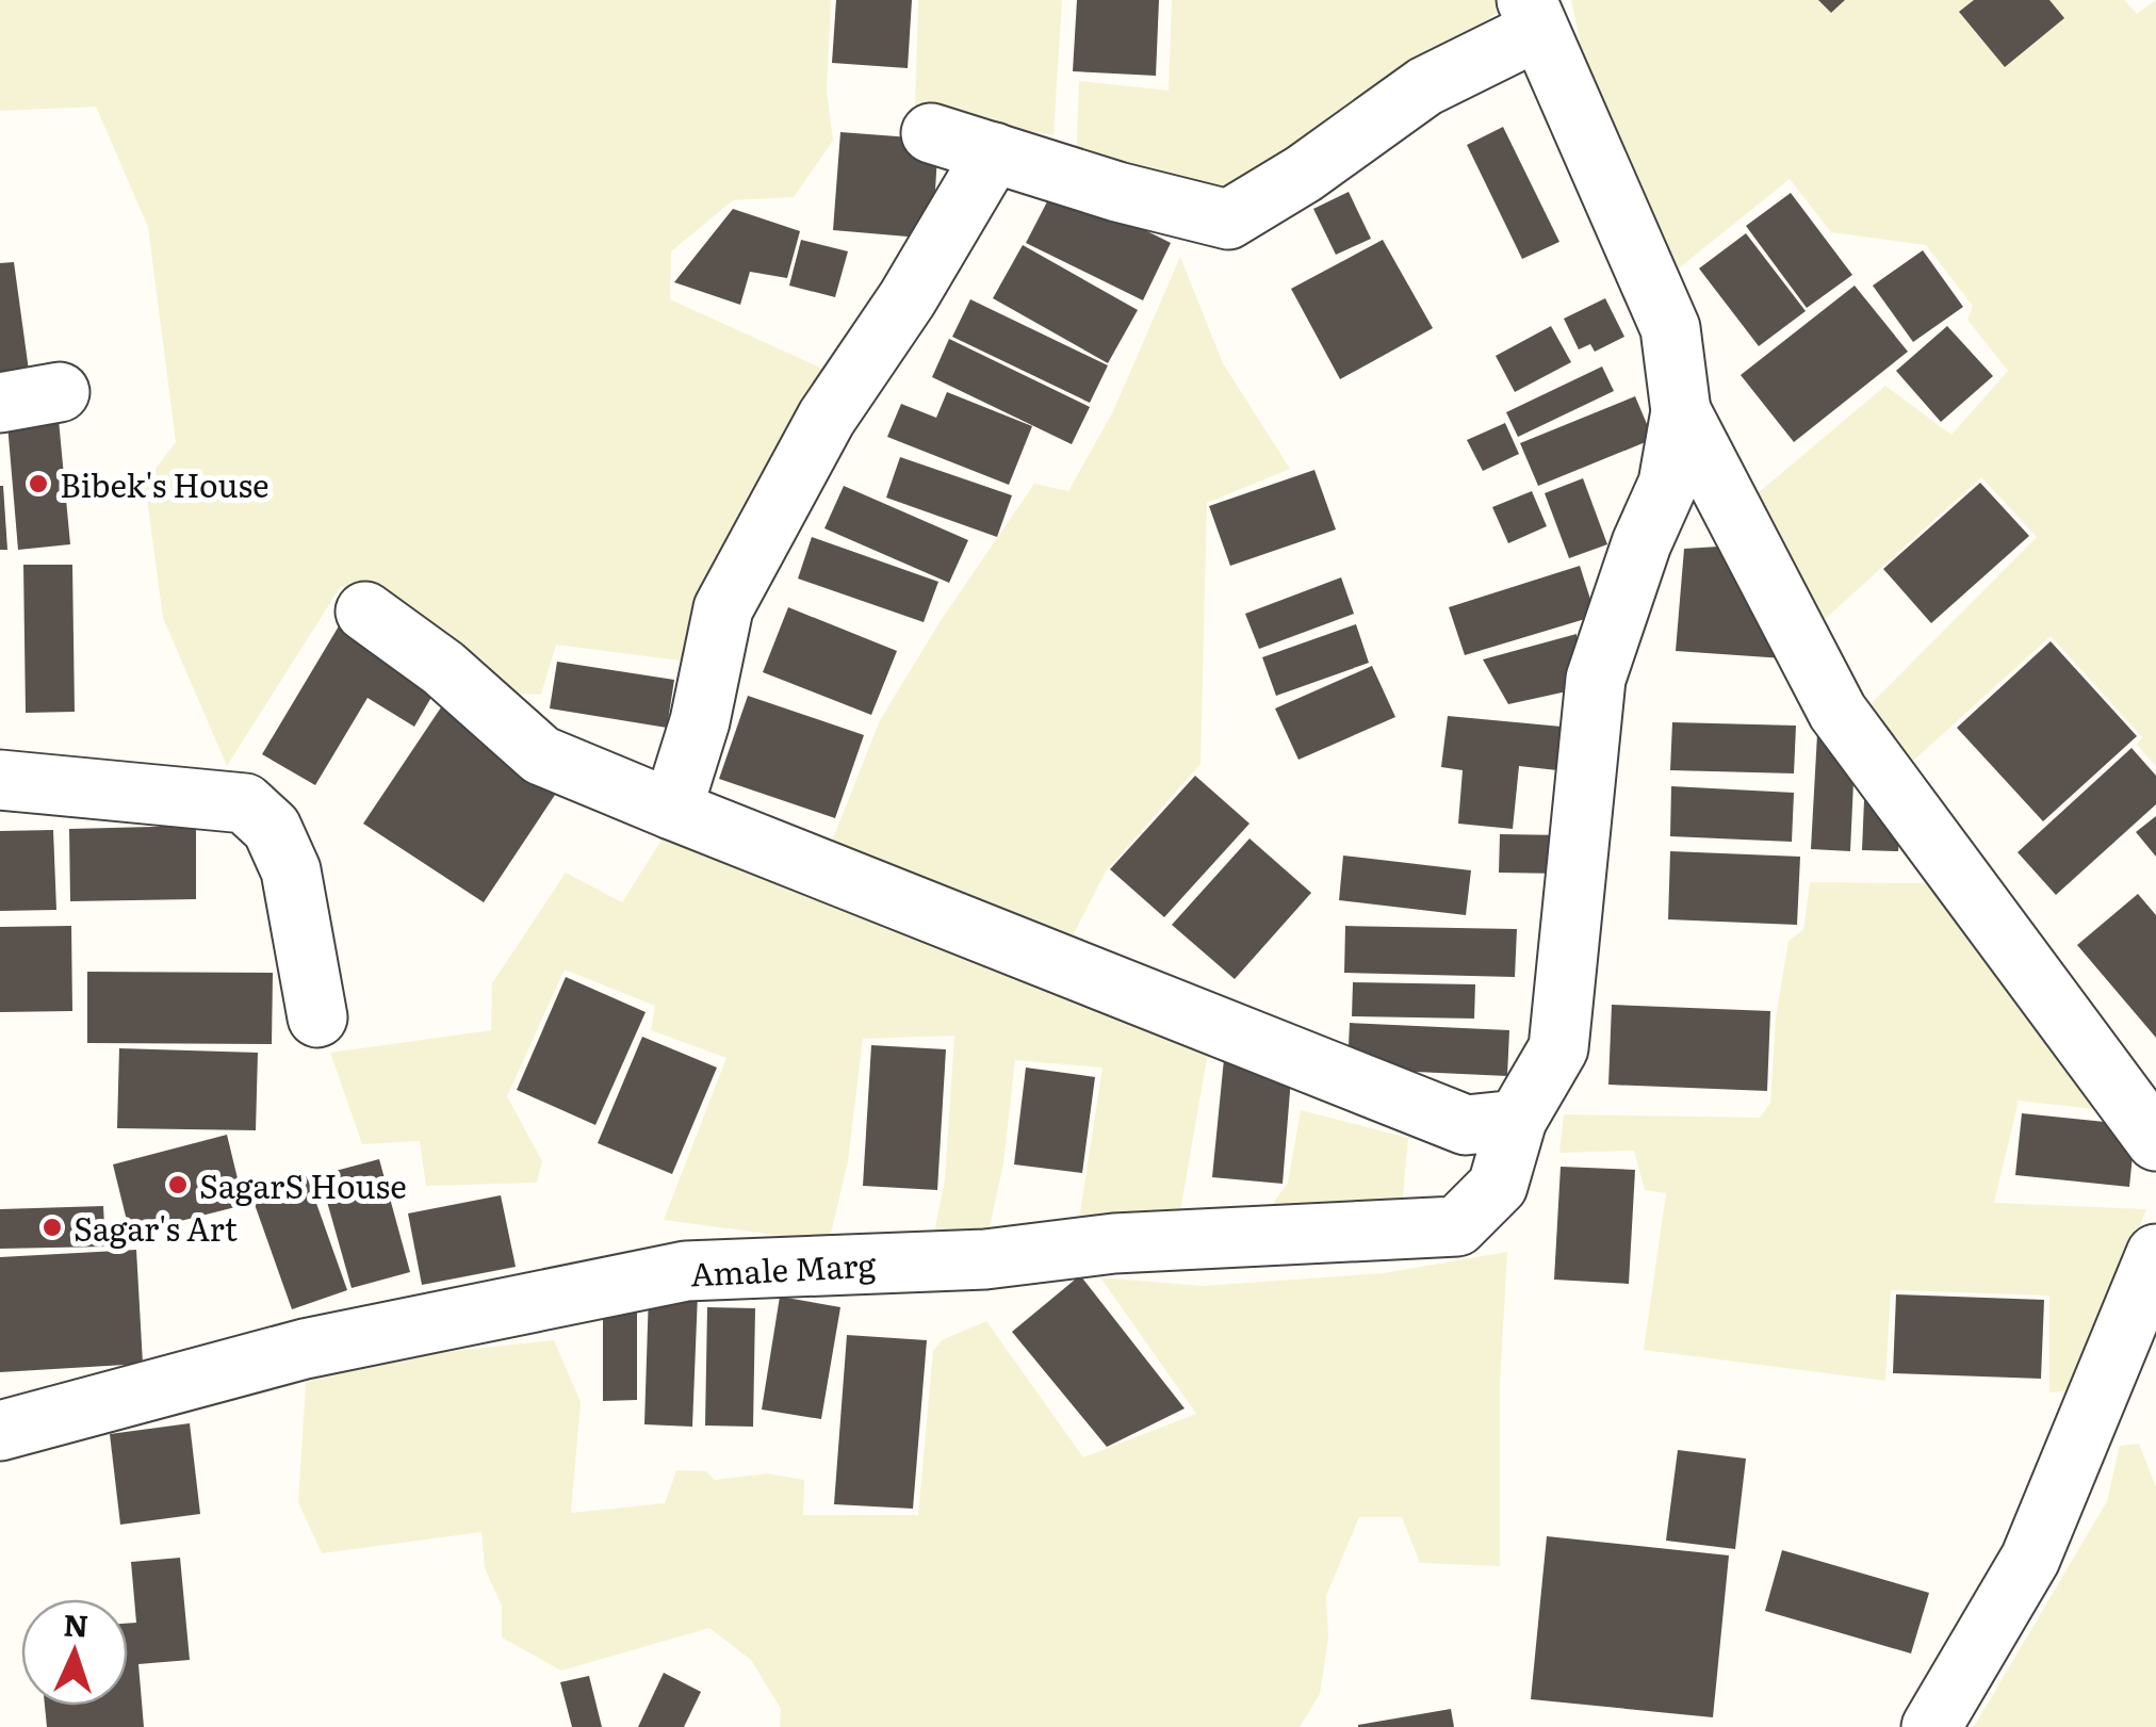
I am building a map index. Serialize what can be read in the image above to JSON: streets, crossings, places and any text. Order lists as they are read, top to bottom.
{
  "streets": {
    "street": ["Amale Marg"]
  },
  "places": ["Bibek's House", "SagarS House", "Sagar's Art"],
  "north": "top"
}
